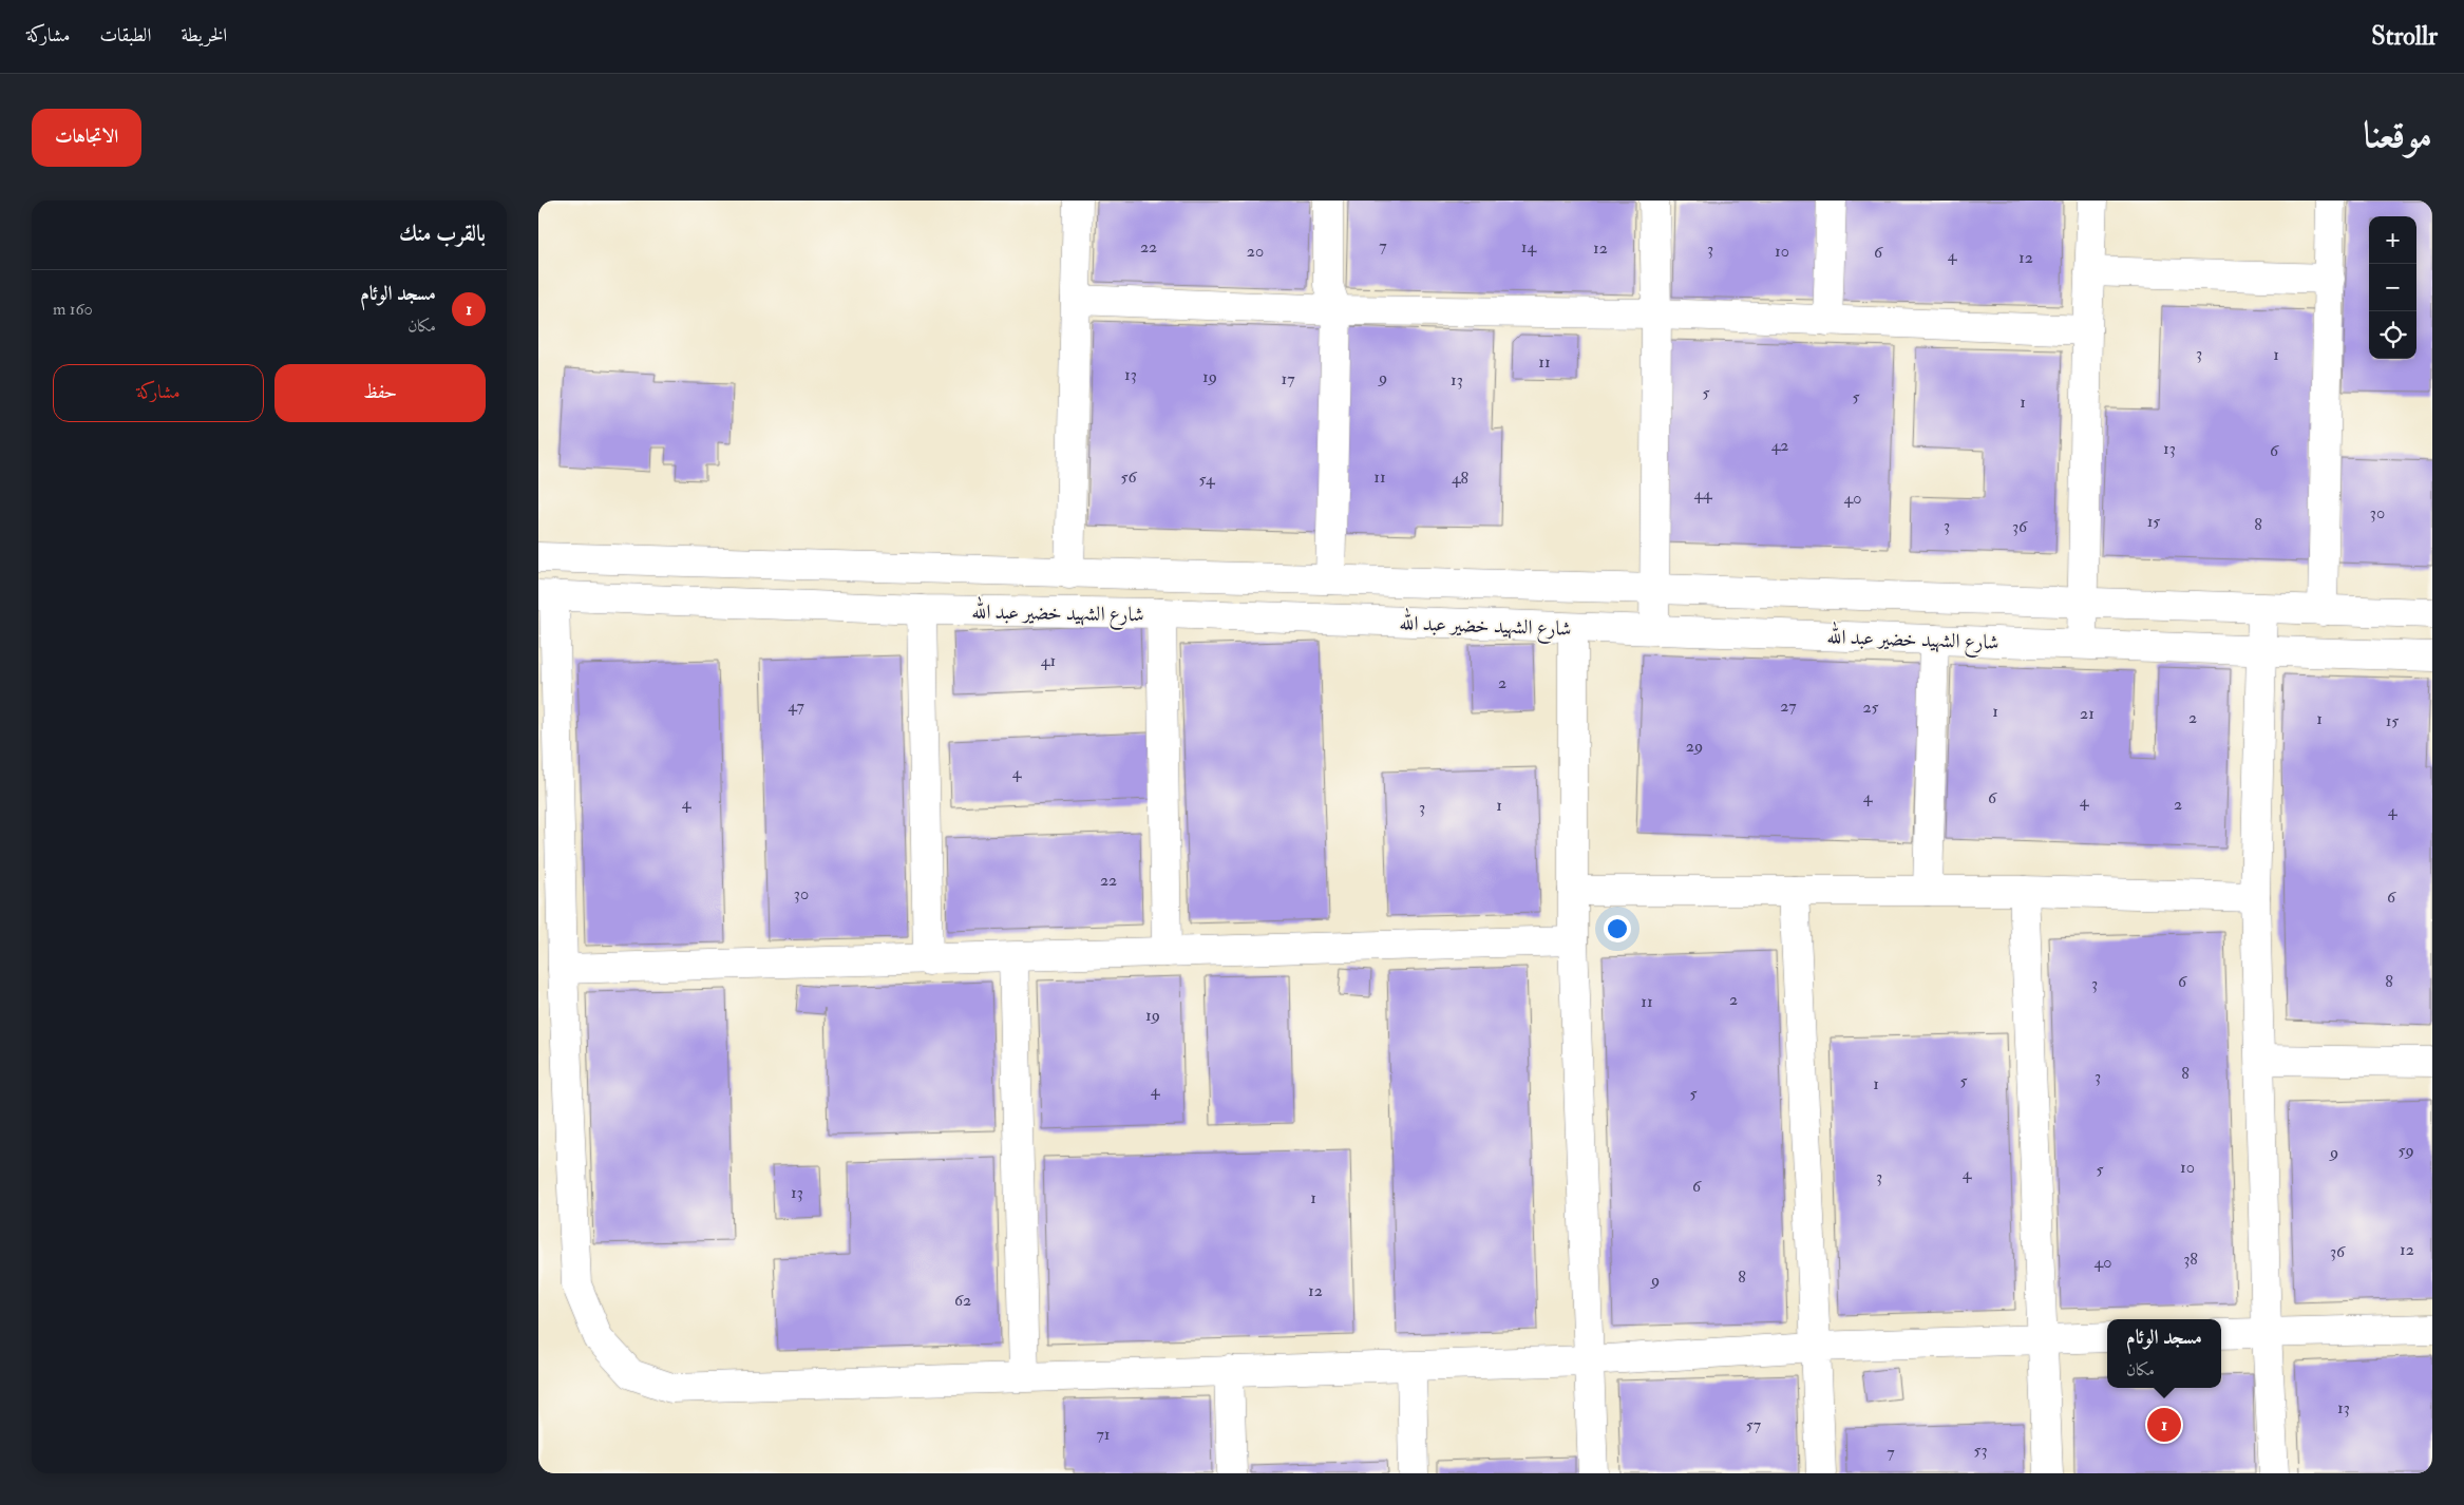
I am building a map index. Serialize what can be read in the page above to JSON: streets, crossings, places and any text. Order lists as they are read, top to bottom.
{
  "streets": {
    "street": ["شارع الشهيد خضير عبد الله"]
  },
  "house_numbers": [
    "7",
    "22",
    "14",
    "12",
    "3",
    "20",
    "10",
    "6",
    "4",
    "12",
    "3",
    "1",
    "11",
    "13",
    "19",
    "9",
    "17",
    "13",
    "5",
    "5",
    "1",
    "42",
    "13",
    "6",
    "56",
    "11",
    "48",
    "54",
    "44",
    "40",
    "30",
    "15",
    "8",
    "3",
    "36",
    "41",
    "2",
    "47",
    "27",
    "25",
    "1",
    "21",
    "2",
    "1",
    "15",
    "29",
    "4",
    "4",
    "6",
    "4",
    "4",
    "2",
    "1",
    "3",
    "4",
    "22",
    "30",
    "6",
    "6",
    "8",
    "3",
    "2",
    "11",
    "19",
    "8",
    "3",
    "5",
    "1",
    "4",
    "5",
    "59",
    "9",
    "10",
    "5",
    "4",
    "3",
    "6",
    "13",
    "1",
    "12",
    "36",
    "38",
    "40",
    "8",
    "9",
    "12",
    "62",
    "13",
    "57",
    "71",
    "53",
    "7"
  ],
  "page": {
    "header": "Strollr",
    "nav": ["الخريطة", "الطبقات", "مشاركة"],
    "title": "موقعنا",
    "buttons": [
      "الاتجاهات",
      ["حفظ", "مشاركة"]
    ],
    "heading": "بالقرب منك",
    "map_buttons": ["+", "−"],
    "list": [
      {
        "mark": "1",
        "name": "مسجد الوئام",
        "note": "مكان",
        "value": "160 m"
      }
    ],
    "popup": ["مسجد الوئام", "مكان"],
    "pins": "1"
  }
}
